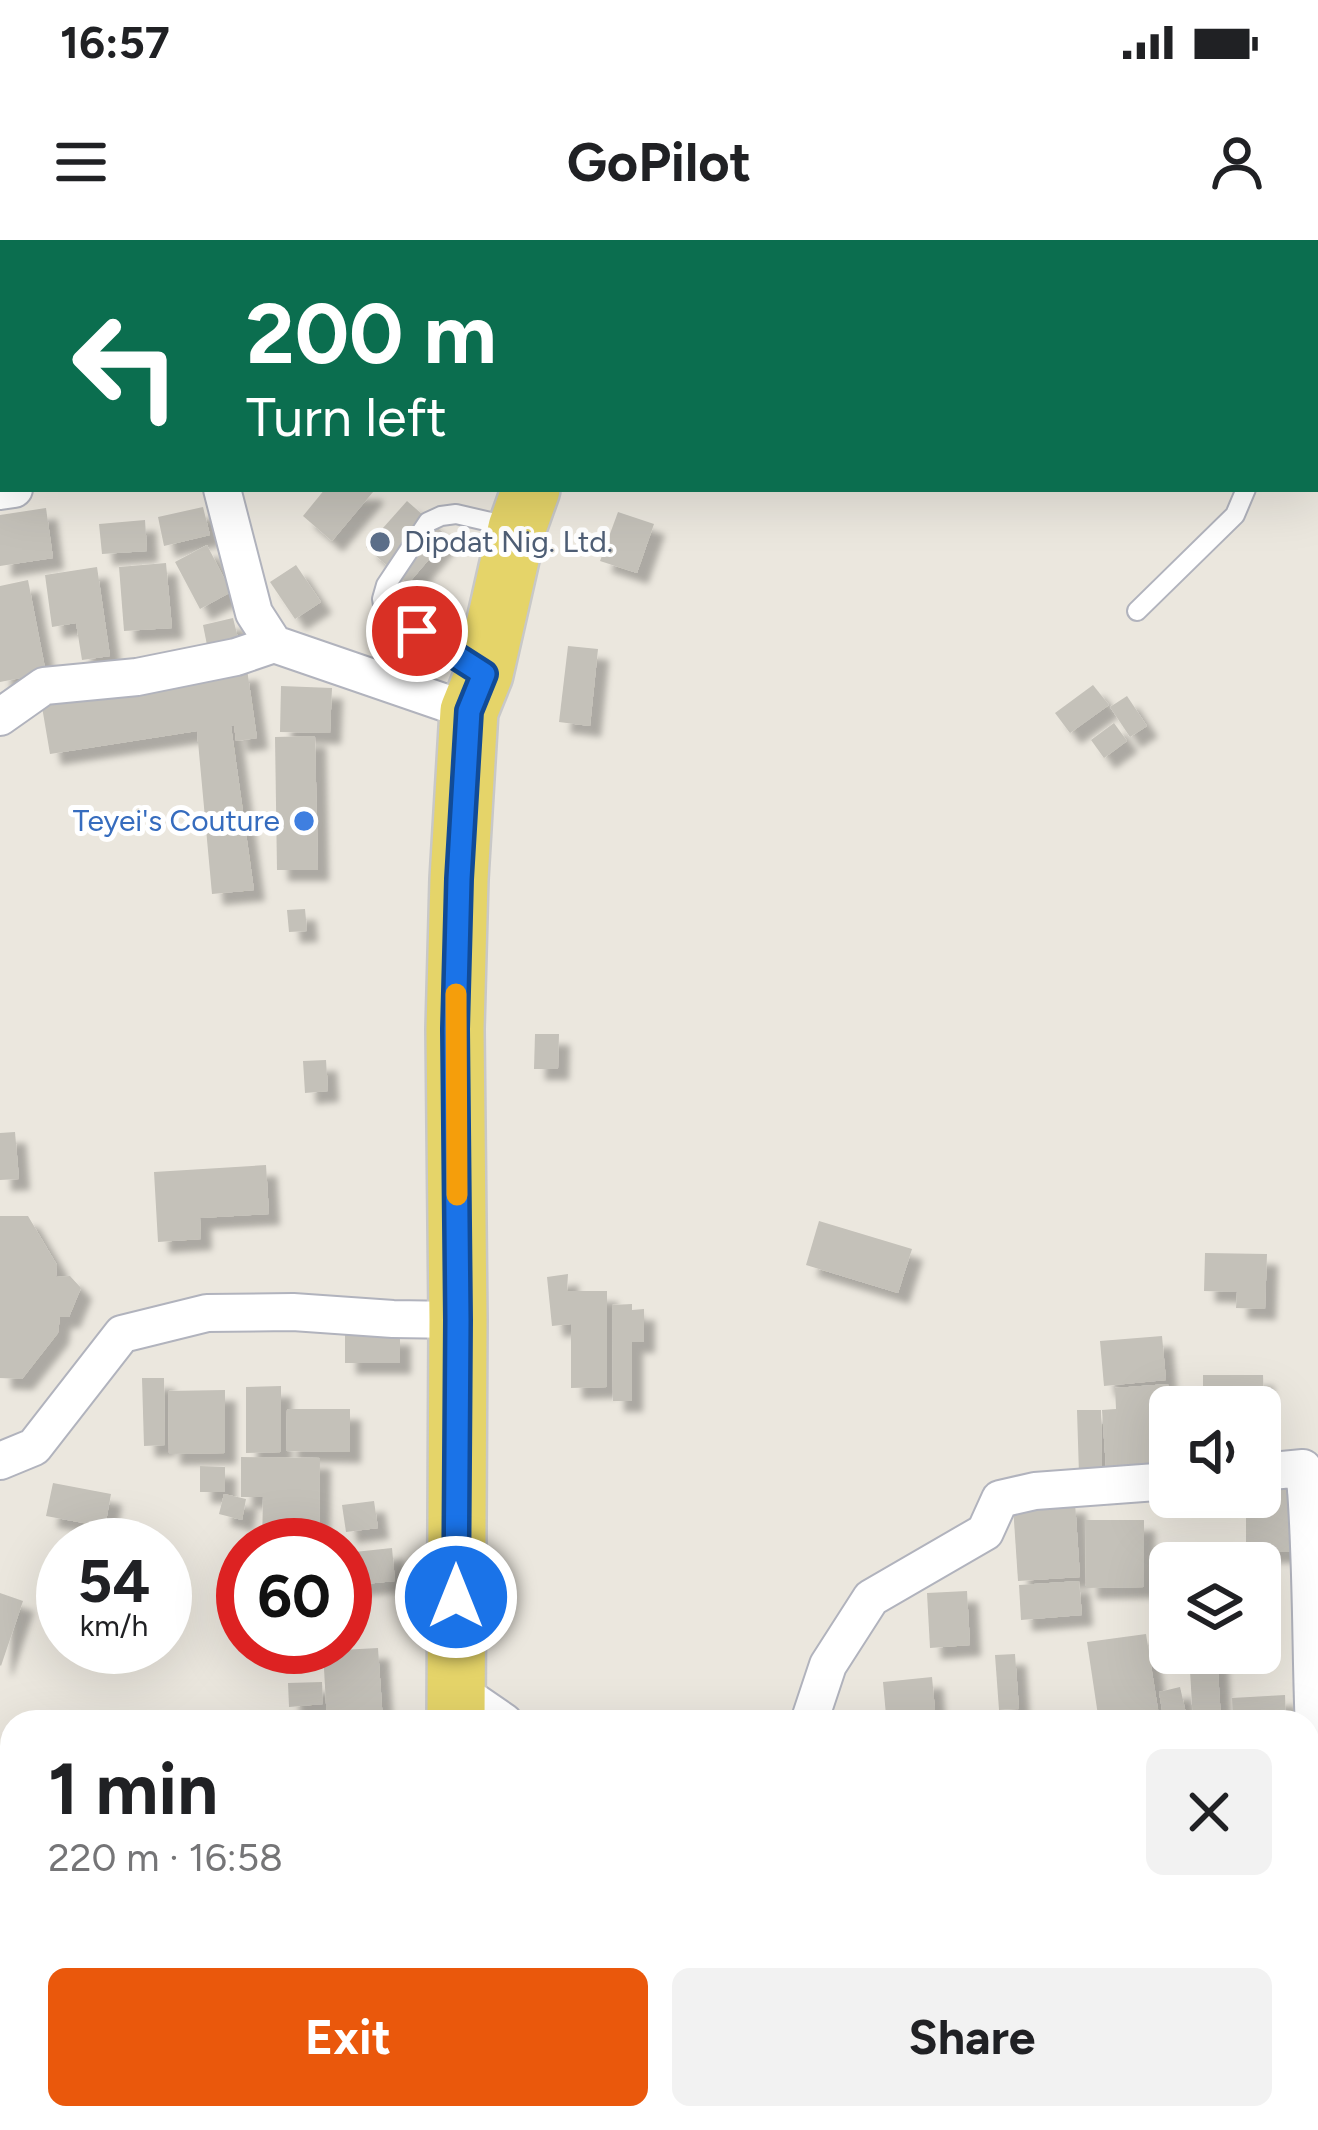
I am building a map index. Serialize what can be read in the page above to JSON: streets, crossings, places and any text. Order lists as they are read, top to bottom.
{
  "places": ["Dipdat Nig. Ltd.", "Teyei's Couture"],
  "page": {
    "status": "16:57",
    "header": "GoPilot",
    "turn": ["200 m", "Turn left"],
    "speed": "54 km/h",
    "limit": "60",
    "heading": ["1 min", "220 m · 16:58"],
    "buttons": ["Exit", "Share"]
  }
}
